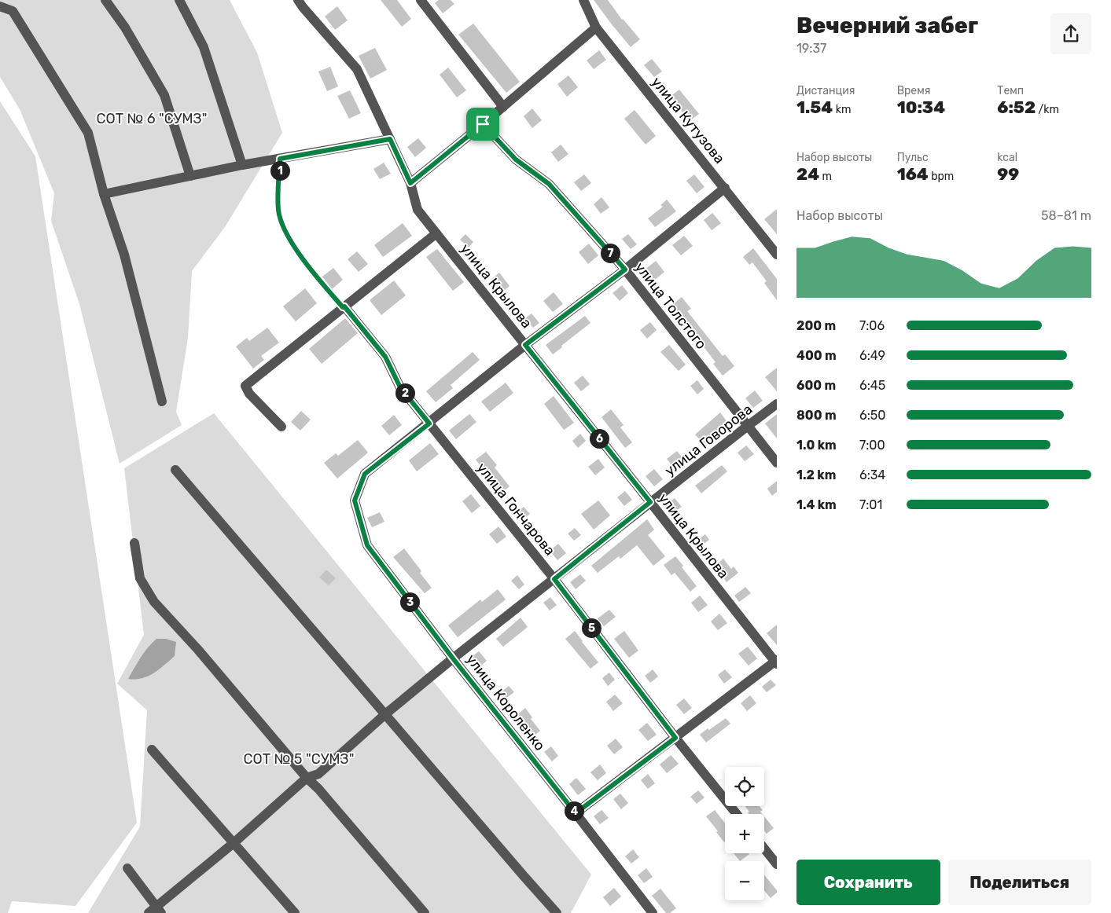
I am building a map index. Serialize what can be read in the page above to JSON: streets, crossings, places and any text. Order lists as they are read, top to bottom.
{
  "streets": {
    "street": [
      "улица Кутузова",
      "улица Крылова",
      "улица Толстого",
      "улица Говорова",
      "улица Гончарова",
      "улица Короленко"
    ]
  },
  "crossings": [
    ["улица Крылова", "улица Говорова"],
    ["улица Толстого", "улица Говорова"],
    ["улица Говорова", "улица Гончарова"],
    ["улица Говорова", "улица Короленко"],
    ["улица Гончарова", "улица Короленко"]
  ],
  "parks": ["СОТ № 6 \"СУМЗ\"", "СОТ № 5 \"СУМЗ\""],
  "page": {
    "heading": ["Вечерний забег", "19:37"],
    "stats": [
      ["Дистанция", "1.54 km"],
      ["Время", "10:34"],
      ["Темп", "6:52 /km"],
      ["Набор высоты", "24 m"],
      ["Пульс", "164 bpm"],
      ["kcal", "99"]
    ],
    "pins": [
      "1",
      "7",
      "2",
      "6",
      "3",
      "5",
      "4"
    ],
    "chart": ["Набор высоты", "58–81 m"],
    "list": [
      {
        "name": "200 m",
        "note": "7:06"
      },
      {
        "name": "400 m",
        "note": "6:49"
      },
      {
        "name": "600 m",
        "note": "6:45"
      },
      {
        "name": "800 m",
        "note": "6:50"
      },
      {
        "name": "1.0 km",
        "note": "7:00"
      },
      {
        "name": "1.2 km",
        "note": "6:34"
      },
      {
        "name": "1.4 km",
        "note": "7:01"
      }
    ],
    "map_buttons": ["+", "−"],
    "buttons": ["Сохранить", "Поделиться"]
  }
}
